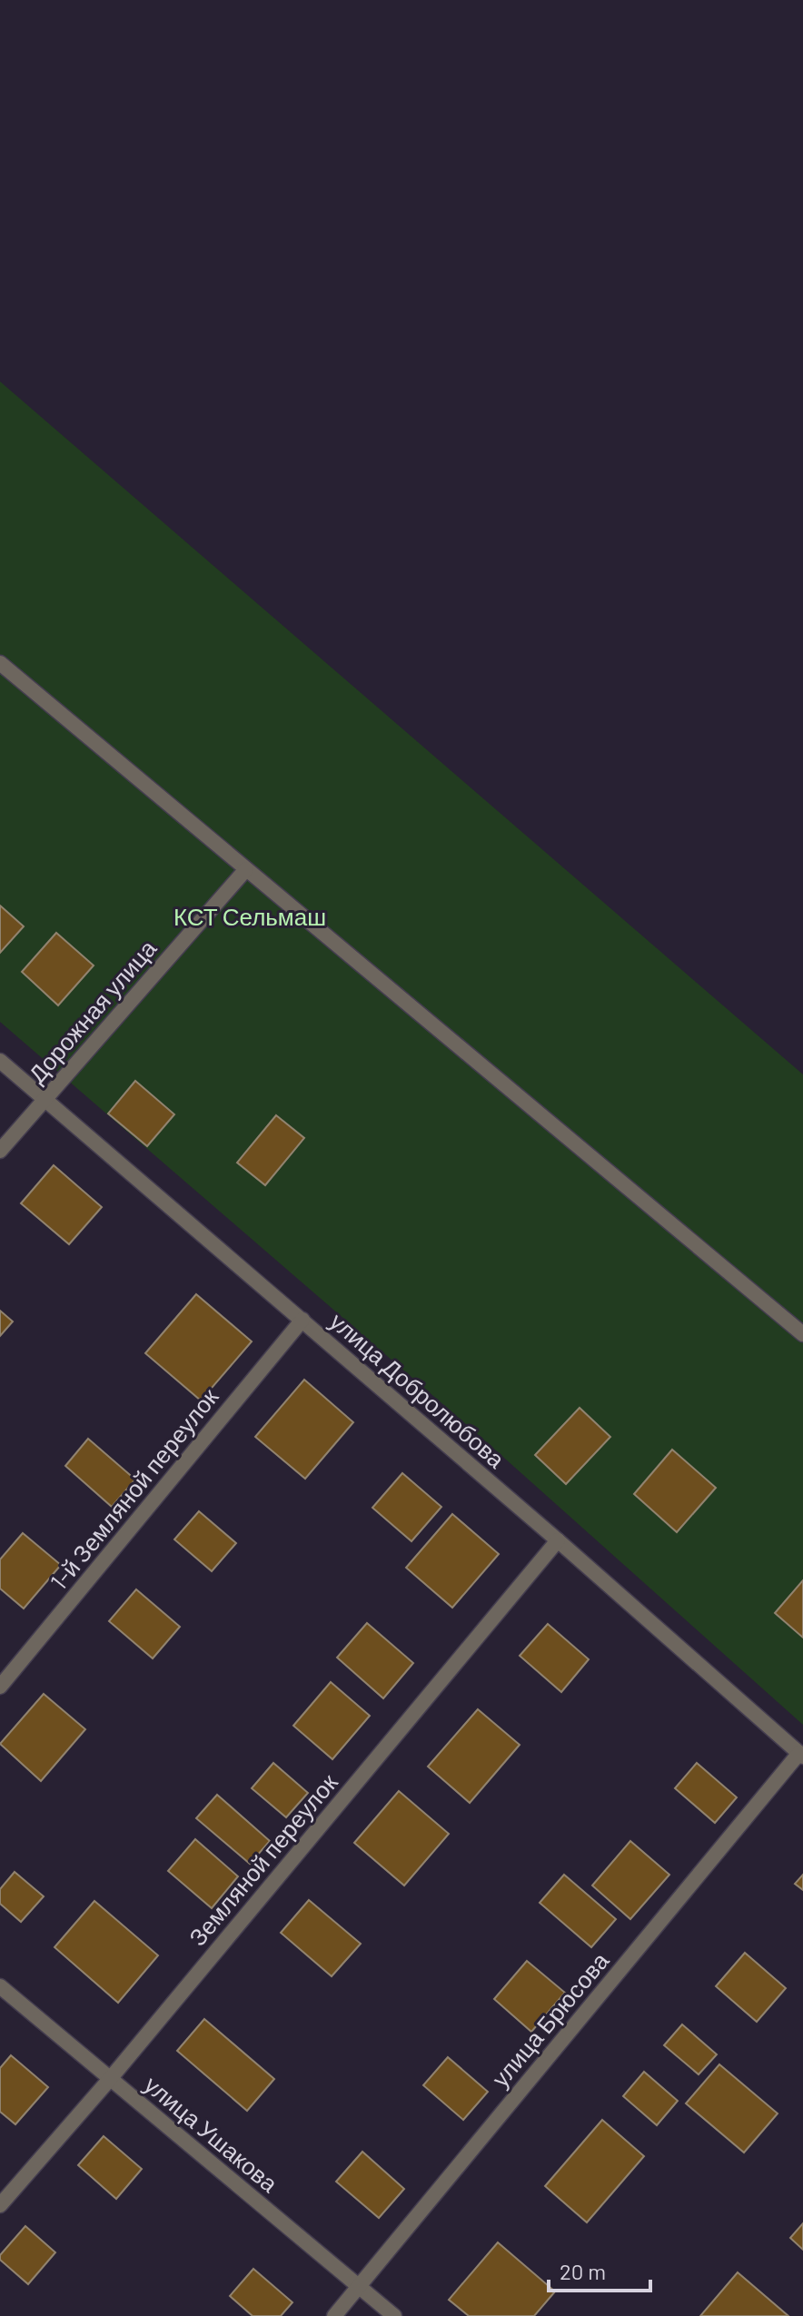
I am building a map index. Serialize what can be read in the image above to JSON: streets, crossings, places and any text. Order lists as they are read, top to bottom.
{
  "streets": {
    "street": [
      "Дорожная улица",
      "улица Добролюбова",
      "1-й Земляной переулок",
      "Земляной переулок",
      "улица Брюсова",
      "улица Ушакова"
    ]
  },
  "crossings": [
    ["Дорожная улица", "улица Добролюбова"],
    ["улица Добролюбова", "1-й Земляной переулок"],
    ["улица Добролюбова", "Земляной переулок"],
    ["улица Добролюбова", "улица Брюсова"],
    ["Земляной переулок", "улица Ушакова"],
    ["улица Брюсова", "улица Ушакова"]
  ],
  "parks": ["КСТ Сельмаш"],
  "scale_bar": "20 m"
}
